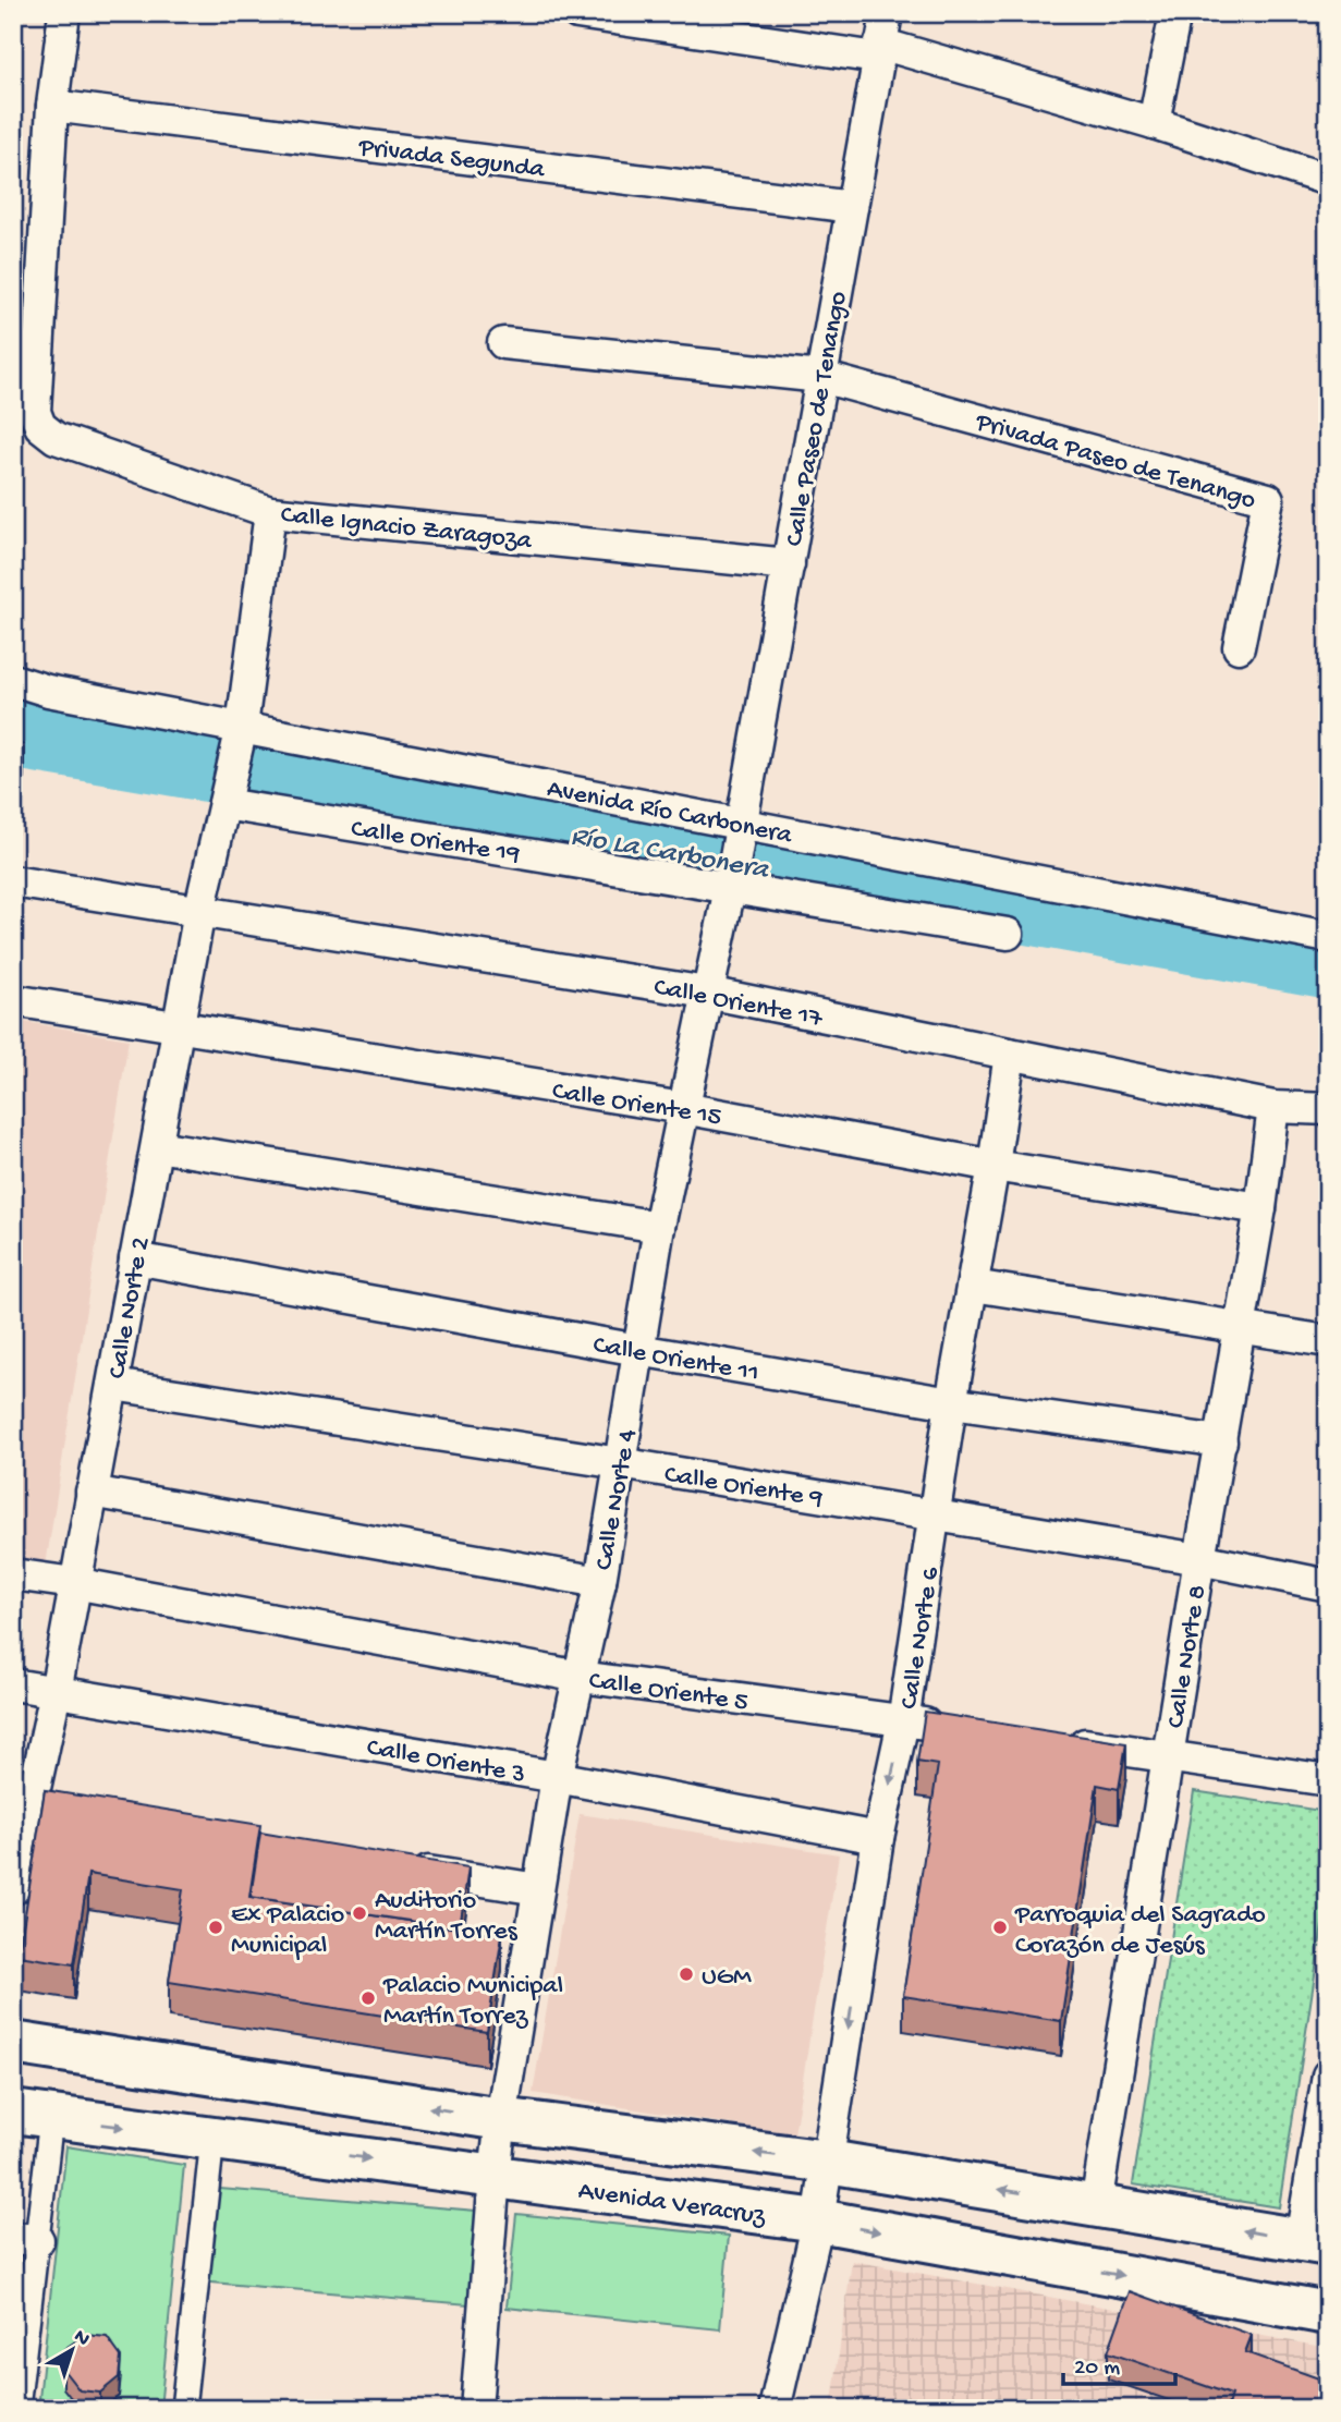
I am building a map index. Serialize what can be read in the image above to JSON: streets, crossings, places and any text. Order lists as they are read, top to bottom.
{
  "streets": {
    "main road": ["Avenida Veracruz"],
    "street": [
      "Privada Segunda",
      "Calle Paseo de Tenango",
      "Privada Paseo de Tenango",
      "Calle Ignacio Zaragoza",
      "Avenida Río Carbonera",
      "Calle Oriente 19",
      "Calle Oriente 17",
      "Calle Oriente 15",
      "Calle Norte 2",
      "Calle Oriente 11",
      "Calle Oriente 9",
      "Calle Norte 4",
      "Calle Norte 6",
      "Calle Norte 8",
      "Calle Oriente 5",
      "Calle Oriente 3"
    ]
  },
  "crossings": [
    ["Privada Segunda", "Calle Paseo de Tenango"],
    ["Privada Segunda", "Calle Ignacio Zaragoza"],
    ["Calle Paseo de Tenango", "Privada Paseo de Tenango"],
    ["Calle Paseo de Tenango", "Calle Ignacio Zaragoza"],
    ["Calle Paseo de Tenango", "Avenida Río Carbonera"],
    ["Calle Paseo de Tenango", "Calle Norte 4"],
    ["Calle Ignacio Zaragoza", "Calle Norte 2"],
    ["Avenida Río Carbonera", "Calle Norte 2"],
    ["Avenida Río Carbonera", "Calle Norte 4"],
    ["Calle Oriente 19", "Calle Norte 2"],
    ["Calle Oriente 19", "Calle Norte 4"],
    ["Calle Oriente 17", "Calle Norte 2"],
    ["Calle Oriente 17", "Calle Norte 4"],
    ["Calle Oriente 17", "Calle Norte 6"],
    ["Calle Oriente 17", "Calle Norte 8"],
    ["Calle Oriente 15", "Calle Norte 2"],
    ["Calle Oriente 15", "Calle Norte 4"],
    ["Calle Oriente 15", "Calle Norte 6"],
    ["Calle Oriente 15", "Calle Norte 8"],
    ["Calle Norte 2", "Calle Oriente 11"],
    ["Calle Norte 2", "Calle Oriente 9"],
    ["Calle Norte 2", "Calle Oriente 5"],
    ["Calle Norte 2", "Calle Oriente 3"],
    ["Calle Oriente 11", "Calle Norte 4"],
    ["Calle Oriente 11", "Calle Norte 6"],
    ["Calle Oriente 11", "Calle Norte 8"],
    ["Calle Oriente 9", "Calle Norte 4"],
    ["Calle Oriente 9", "Calle Norte 6"],
    ["Calle Oriente 9", "Calle Norte 8"],
    ["Calle Norte 4", "Calle Oriente 5"],
    ["Calle Norte 4", "Calle Oriente 3"],
    ["Calle Norte 4", "Avenida Veracruz"],
    ["Calle Norte 6", "Calle Oriente 5"],
    ["Calle Norte 6", "Calle Oriente 3"],
    ["Calle Norte 6", "Avenida Veracruz"]
  ],
  "water": ["Río La Carbonera"],
  "places": [
    "Auditorio Martín Torres",
    "Ex Palacio Municipal",
    "Parroquia del Sagrado Corazón de Jesús",
    "UGM",
    "Palacio Municipal Martín Torrez"
  ],
  "scale_bar": "20 m",
  "north": "top right"
}
